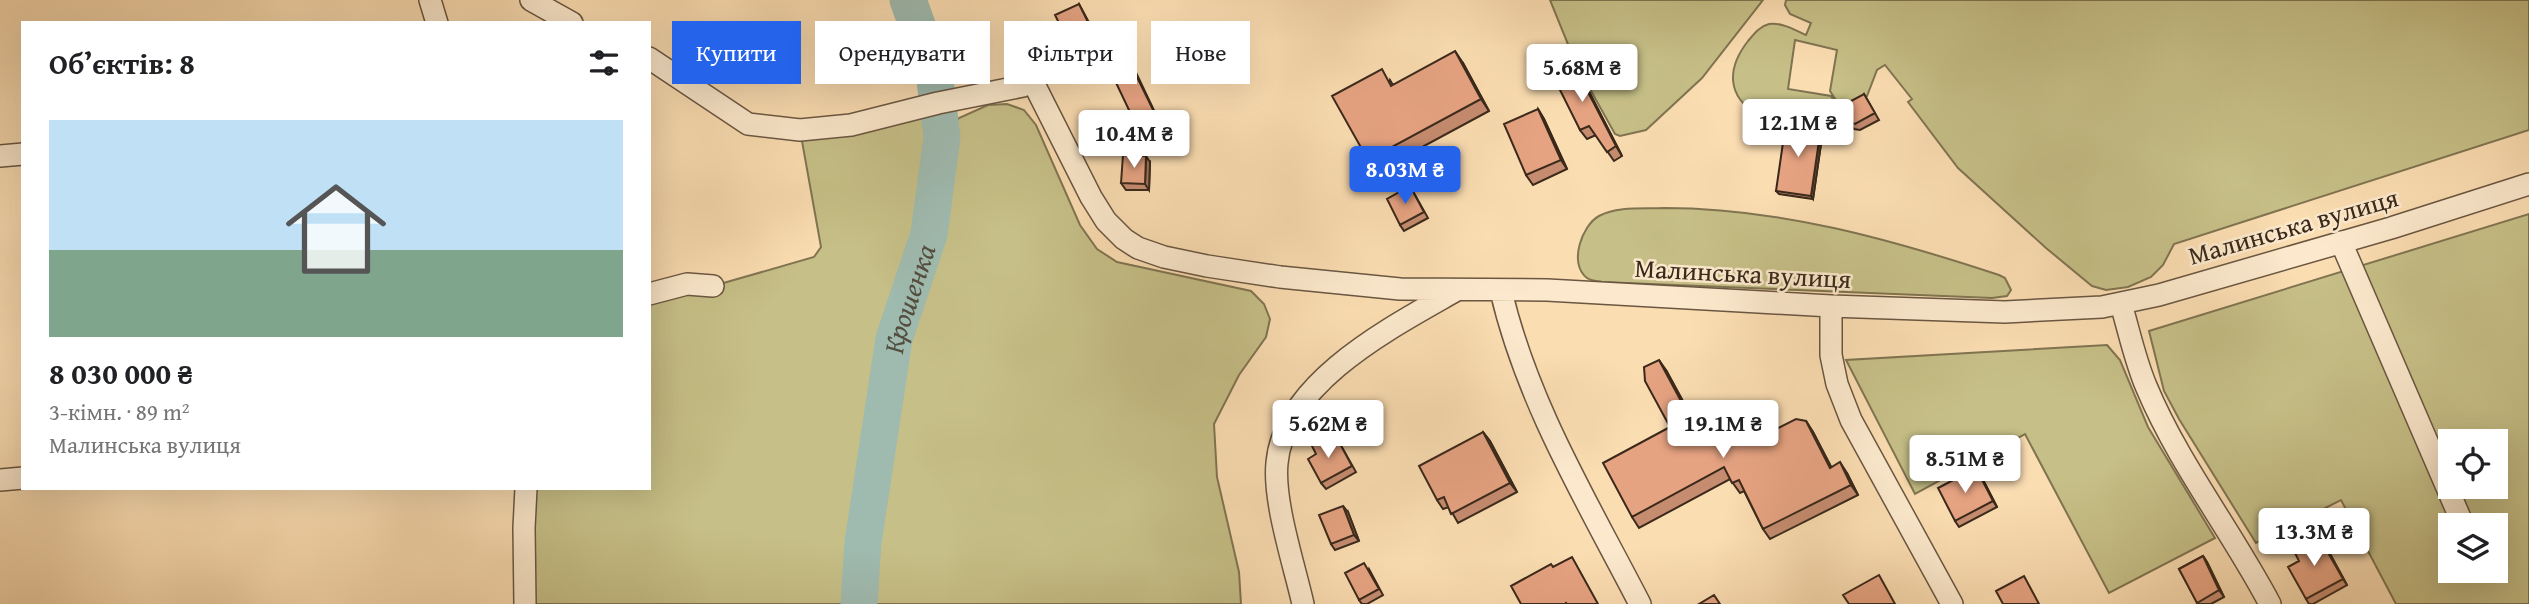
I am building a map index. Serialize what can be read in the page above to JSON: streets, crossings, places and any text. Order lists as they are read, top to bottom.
{
  "streets": {
    "street": ["Малинська вулиця"]
  },
  "water": ["Крошенка"],
  "page": {
    "chip": [
      "Купити",
      "Орендувати",
      "Фільтри",
      "Нове"
    ],
    "heading": "Об’єктів: 8",
    "price": [
      "5.68M ₴",
      "12.1M ₴",
      "10.4M ₴",
      "8.03M ₴",
      "5.62M ₴",
      "19.1M ₴",
      "8.51M ₴",
      "13.3M ₴"
    ],
    "list": [
      {
        "name": "8 030 000 ₴",
        "note": "3-кімн. · 89 m² · Малинська вулиця"
      }
    ]
  }
}
